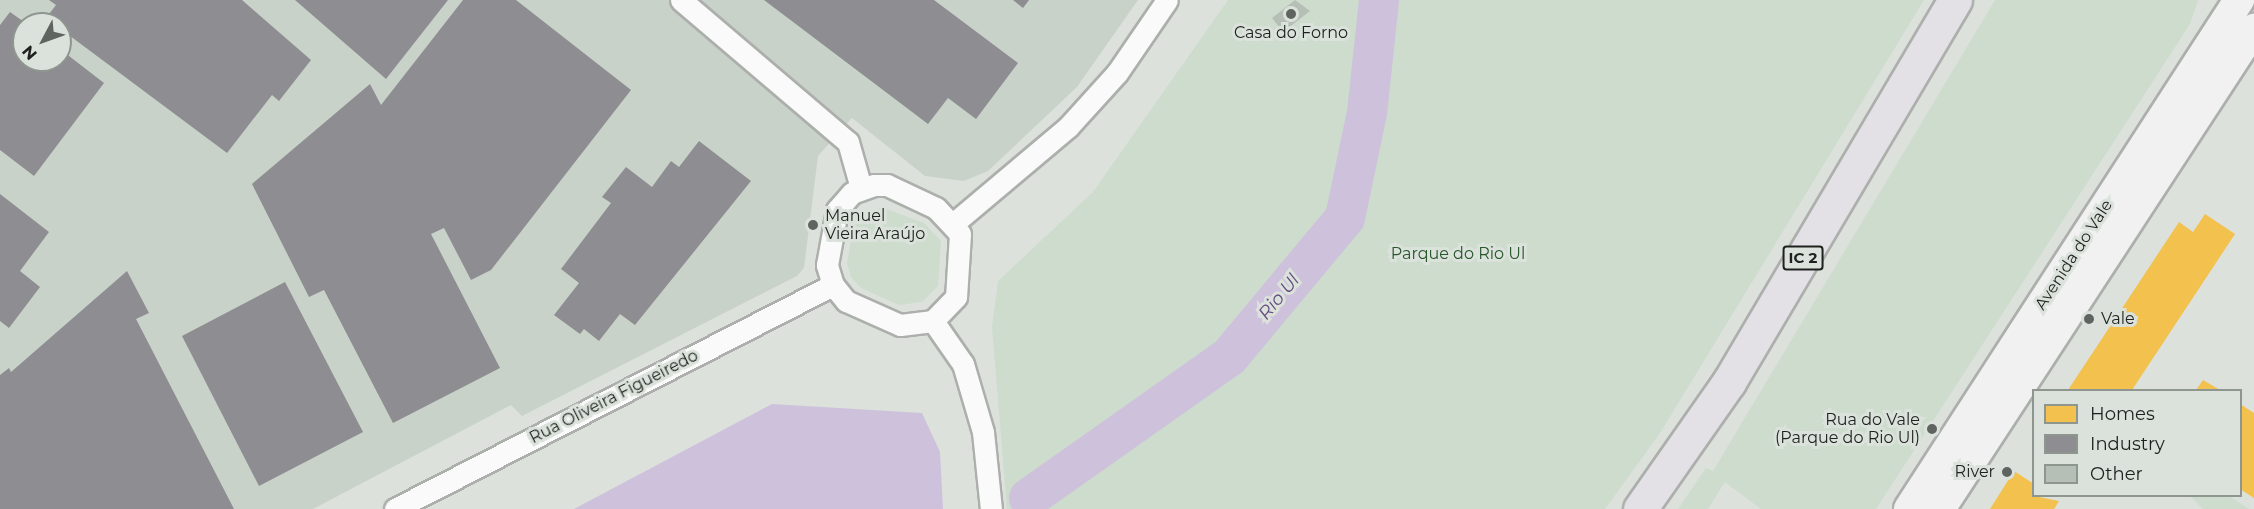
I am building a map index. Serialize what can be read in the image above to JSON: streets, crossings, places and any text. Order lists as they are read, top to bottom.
{
  "streets": {
    "highway": ["IC 2"],
    "main road": ["Avenida do Vale"],
    "street": ["Rua Oliveira Figueiredo"]
  },
  "water": ["Rio Ul"],
  "parks": ["Parque do Rio Ul"],
  "places": [
    "Casa do Forno",
    "Manuel Vieira Araújo",
    "Vale",
    "Rua do Vale (Parque do Rio Ul)",
    "River"
  ],
  "legend": ["Homes", "Industry", "Other"],
  "north": "bottom left"
}
